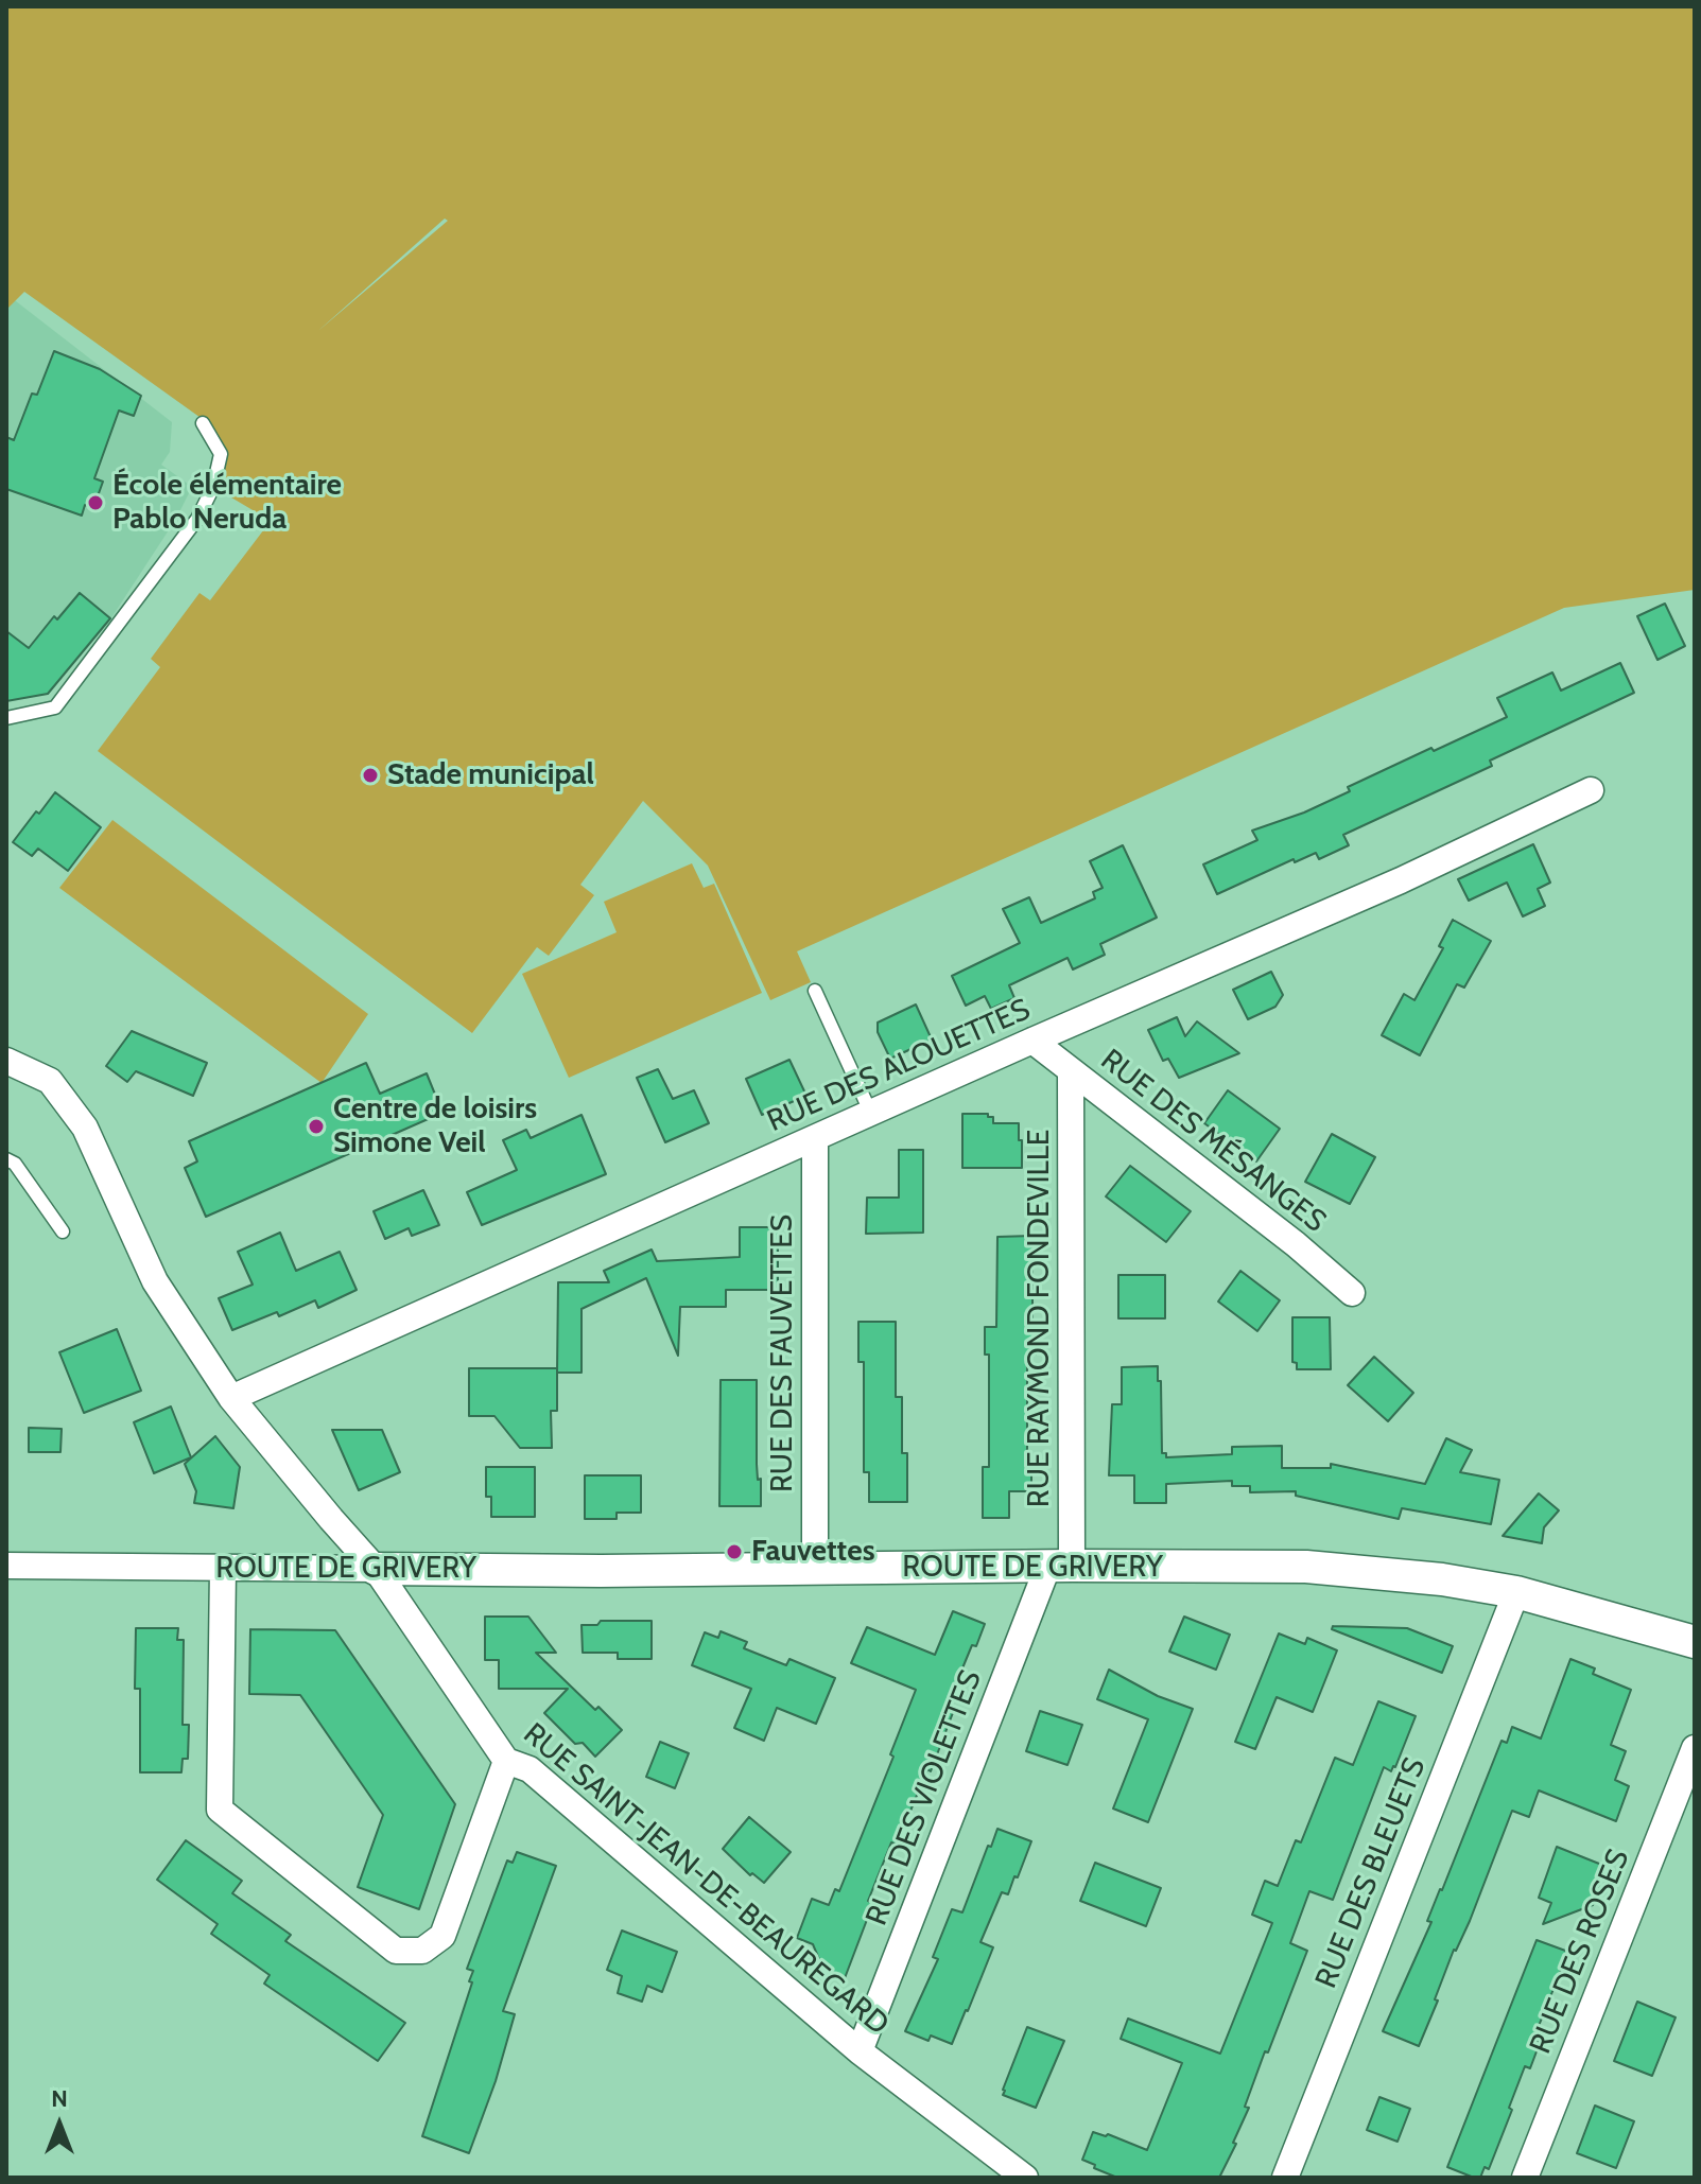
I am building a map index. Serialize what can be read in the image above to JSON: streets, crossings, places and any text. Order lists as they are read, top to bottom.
{
  "streets": {
    "street": [
      "RUE DES ALOUETTES",
      "RUE DES MÉSANGES",
      "RUE RAYMOND FONDEVILLE",
      "RUE DES FAUVETTES",
      "ROUTE DE GRIVERY",
      "RUE DES VIOLETTES",
      "RUE DES BLEUETS",
      "RUE SAINT-JEAN-DE-BEAUREGARD",
      "RUE DES ROSES"
    ]
  },
  "crossings": [
    ["RUE DES ALOUETTES", "RUE DES MÉSANGES"],
    ["RUE DES ALOUETTES", "RUE DES FAUVETTES"],
    ["RUE DES ALOUETTES", "RUE SAINT-JEAN-DE-BEAUREGARD"],
    ["RUE DES MÉSANGES", "RUE RAYMOND FONDEVILLE"],
    ["RUE RAYMOND FONDEVILLE", "ROUTE DE GRIVERY"],
    ["RUE RAYMOND FONDEVILLE", "RUE DES VIOLETTES"],
    ["RUE DES FAUVETTES", "ROUTE DE GRIVERY"],
    ["ROUTE DE GRIVERY", "RUE DES VIOLETTES"],
    ["ROUTE DE GRIVERY", "RUE DES BLEUETS"],
    ["ROUTE DE GRIVERY", "RUE SAINT-JEAN-DE-BEAUREGARD"],
    ["RUE DES VIOLETTES", "RUE SAINT-JEAN-DE-BEAUREGARD"]
  ],
  "places": [
    "École élémentaire Pablo Neruda",
    "Stade municipal",
    "Centre de loisirs Simone Veil",
    "Fauvettes"
  ],
  "north": "top"
}
